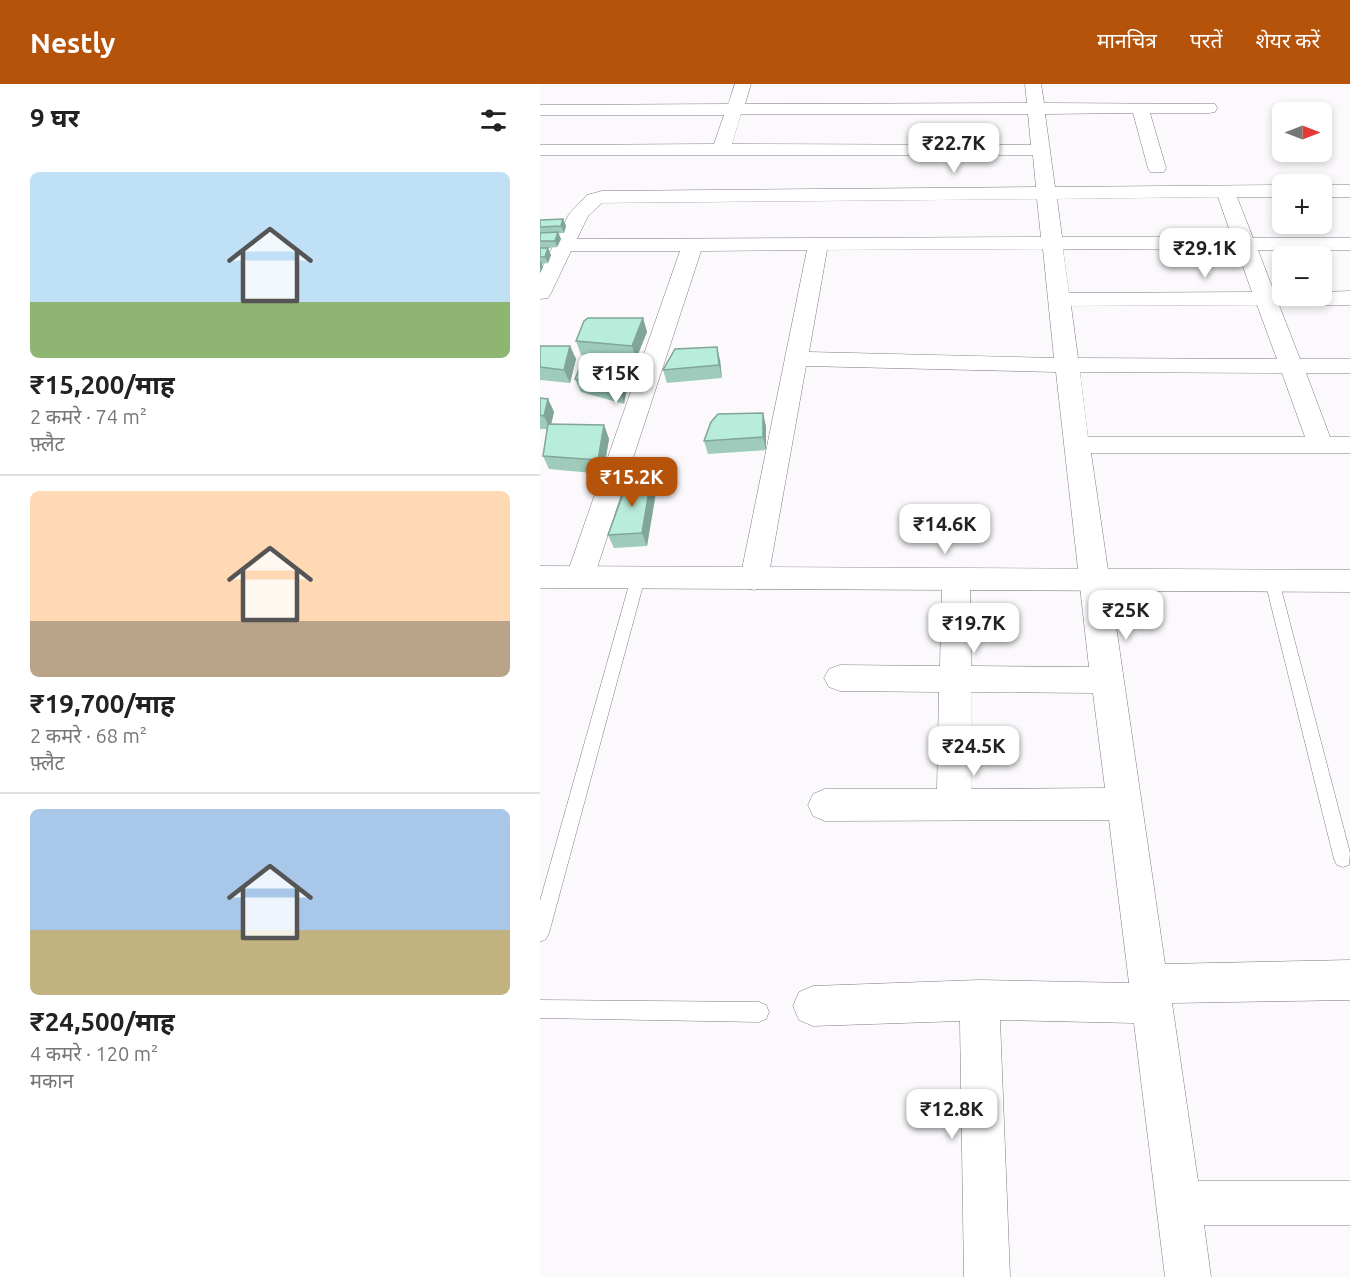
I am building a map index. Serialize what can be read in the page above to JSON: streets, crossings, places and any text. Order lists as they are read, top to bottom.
{
  "north": "right",
  "page": {
    "header": "Nestly",
    "nav": ["मानचित्र", "परतें", "शेयर करें"],
    "heading": "9 घर",
    "map_buttons": ["+", "−"],
    "price": [
      "₹22.7K",
      "₹29.1K",
      "₹15K",
      "₹15.2K",
      "₹14.6K",
      "₹25K",
      "₹19.7K",
      "₹24.5K",
      "₹12.8K"
    ],
    "list": [
      {
        "name": "₹15,200/माह",
        "note": "2 कमरे · 74 m² · फ़्लैट"
      },
      {
        "name": "₹19,700/माह",
        "note": "2 कमरे · 68 m² · फ़्लैट"
      },
      {
        "name": "₹24,500/माह",
        "note": "4 कमरे · 120 m² · मकान"
      }
    ]
  }
}
